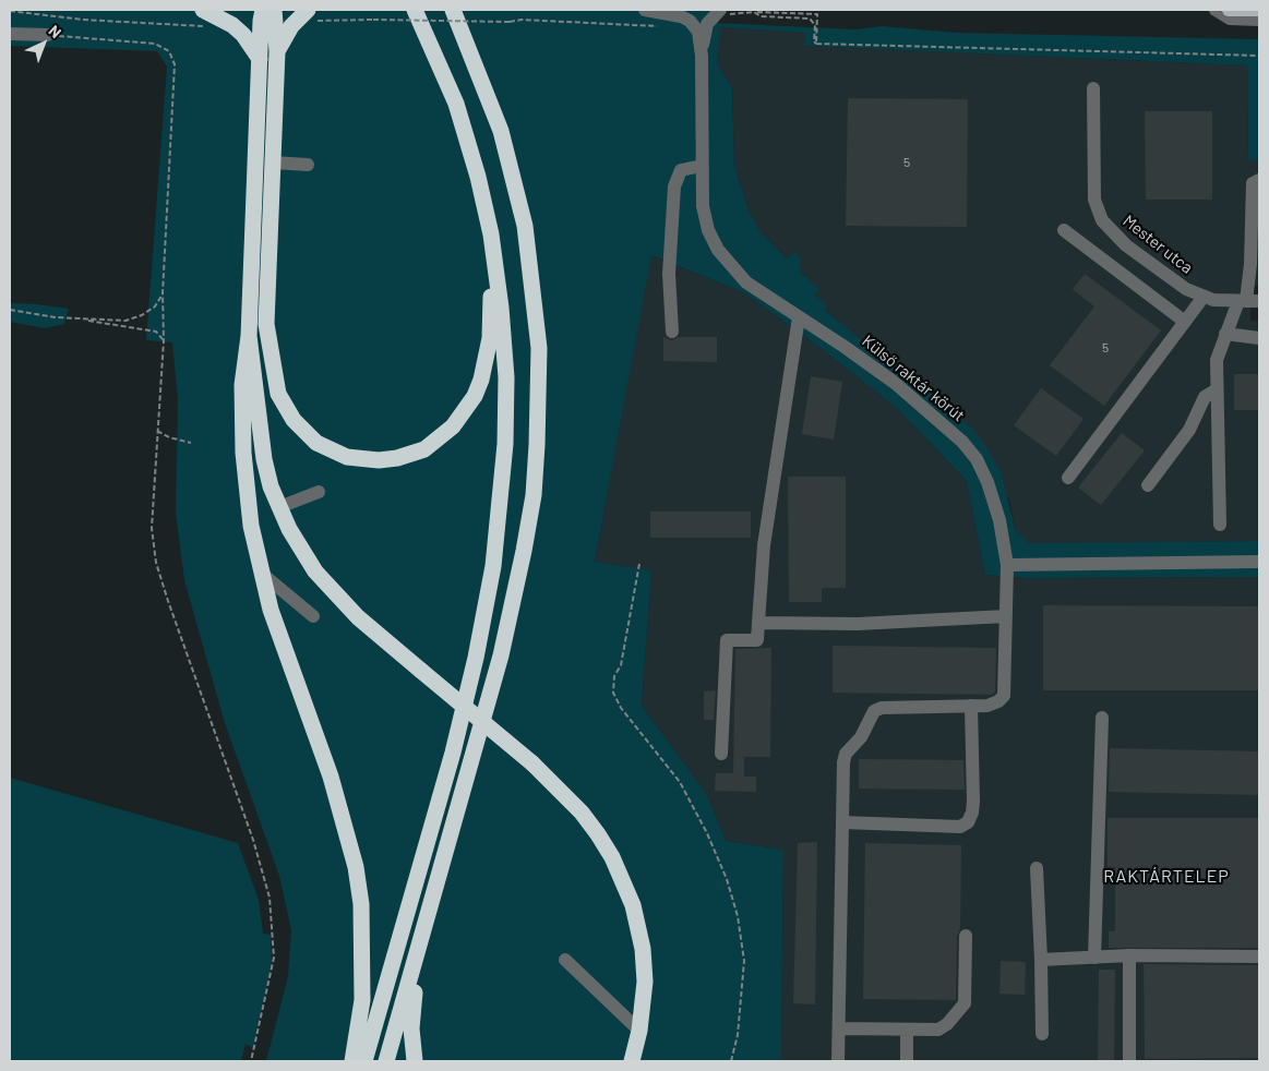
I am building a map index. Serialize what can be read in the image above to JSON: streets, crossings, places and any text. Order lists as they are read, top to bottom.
{
  "streets": {
    "street": ["Mester utca", "Külső raktár körút"]
  },
  "districts": ["RAKTÁRTELEP"],
  "house_numbers": ["5", "5"],
  "north": "top right"
}
